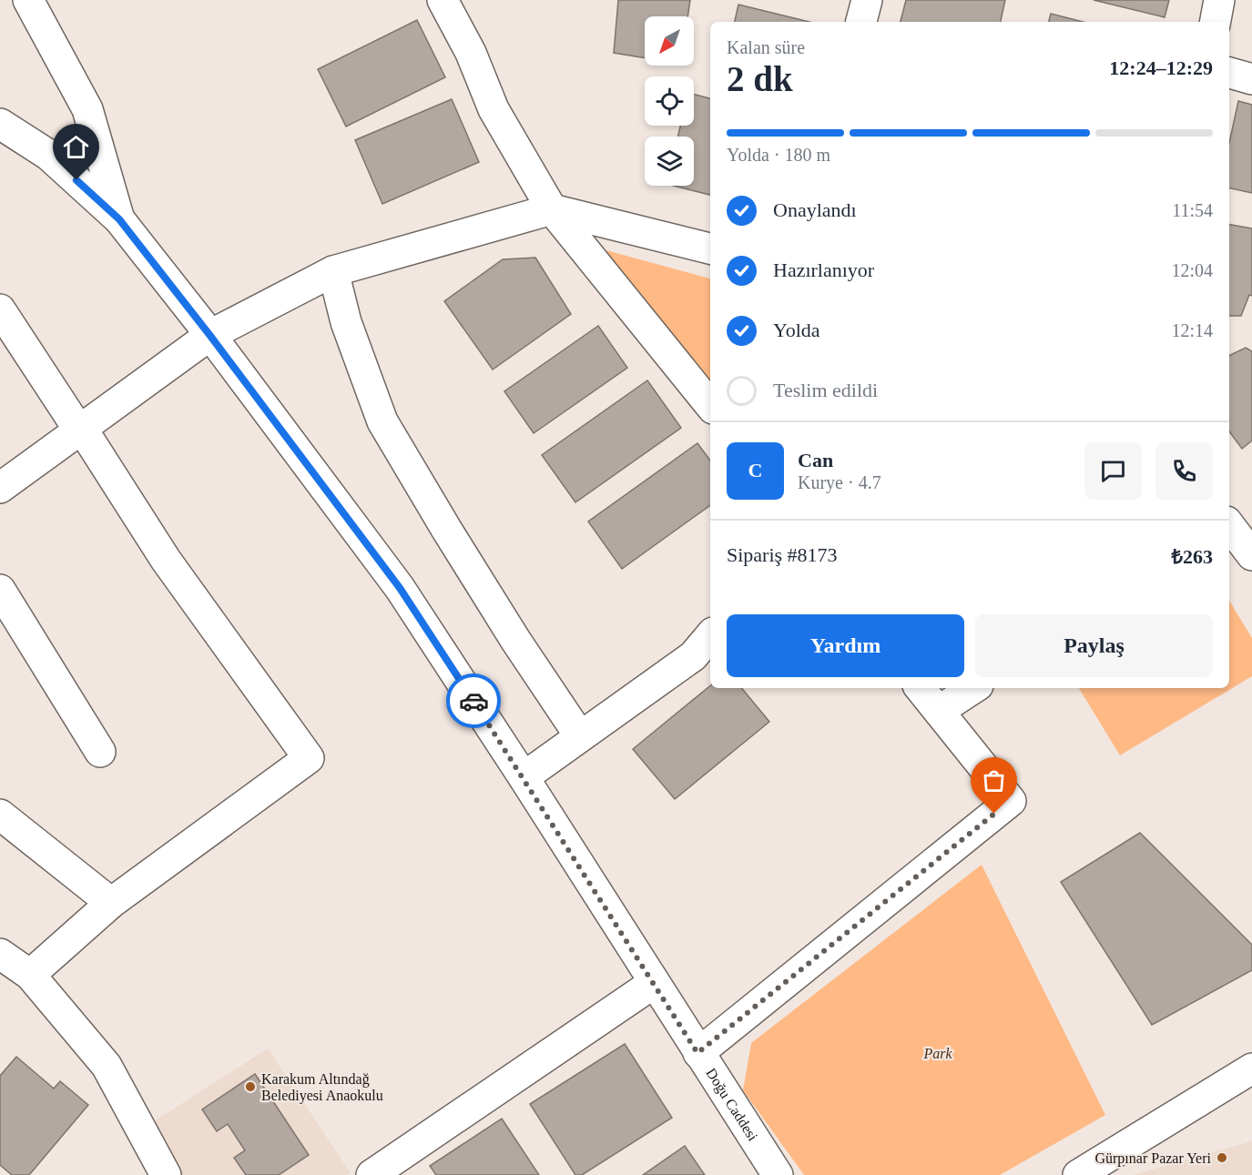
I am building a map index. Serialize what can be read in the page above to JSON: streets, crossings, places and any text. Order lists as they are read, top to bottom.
{
  "streets": {
    "street": ["Doğu Caddesi"]
  },
  "parks": ["Park"],
  "places": ["Karakum Altındağ Belediyesi Anaokulu", "Gürpınar Pazar Yeri"],
  "north": "bottom left",
  "page": {
    "heading": ["2 dk", "Kalan süre", "12:24–12:29"],
    "panel": [
      "Can",
      "Kurye · 4.7",
      "Sipariş #8173",
      "₺263"
    ],
    "bar": "Yolda · 180 m",
    "list": [
      ["Onaylandı", "11:54"],
      ["Hazırlanıyor", "12:04"],
      ["Yolda", "12:14"],
      "Teslim edildi"
    ],
    "round": "C",
    "buttons": ["Yardım", "Paylaş"]
  }
}
